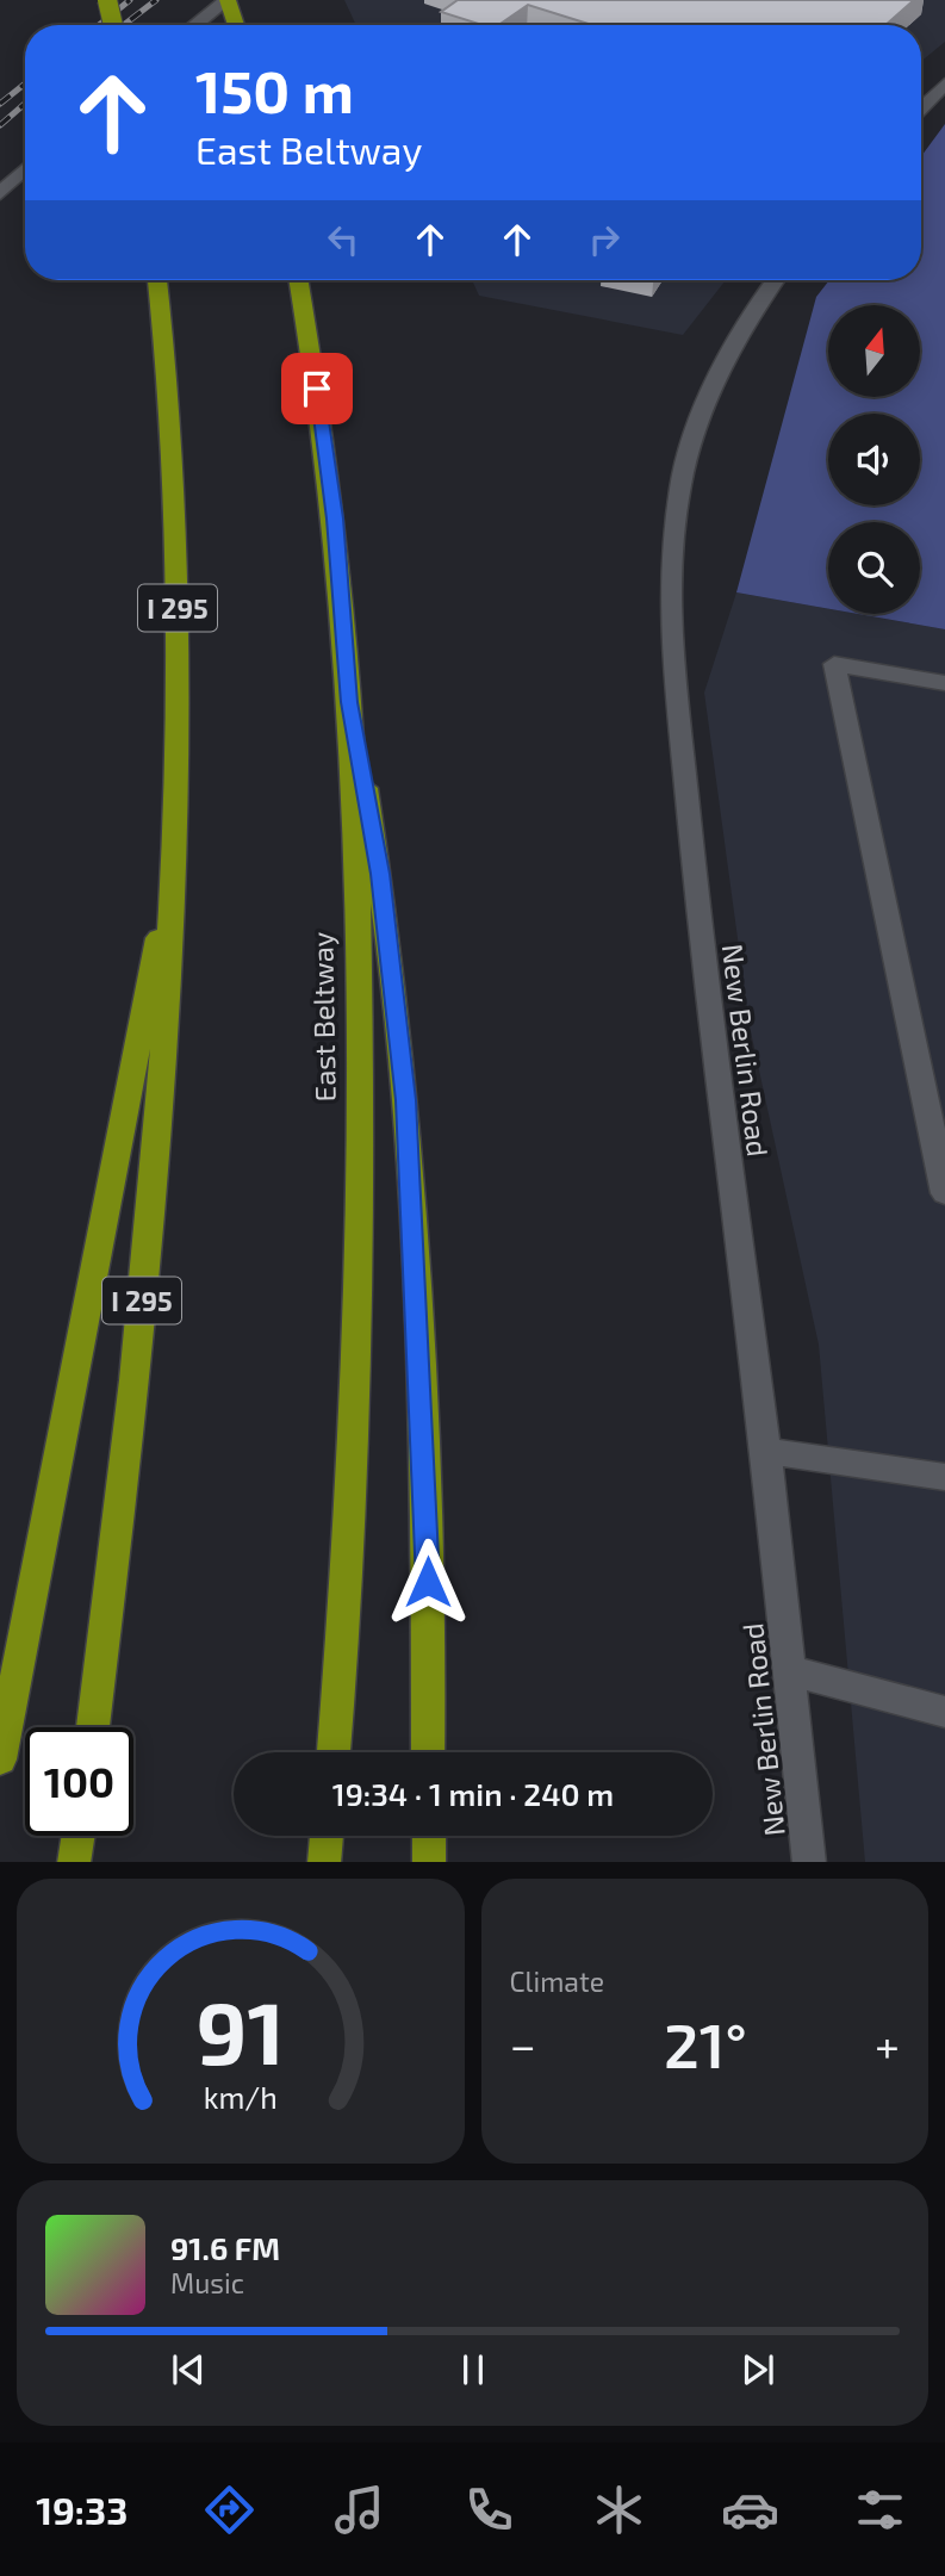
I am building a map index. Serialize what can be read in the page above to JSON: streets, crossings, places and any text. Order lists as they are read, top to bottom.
{
  "streets": {
    "highway": ["I 295", "East Beltway"],
    "street": ["New Berlin Road"]
  },
  "north": "top",
  "page": {
    "turn": ["150 m", "East Beltway"],
    "limit": "100",
    "trip": "19:34 · 1 min · 240 m",
    "tile": "Climate",
    "heat": ["−", "21°", "+"],
    "song": ["91.6 FM", "Music"],
    "tabs": "19:33",
    "gauge": ["91", "km/h"]
  }
}
